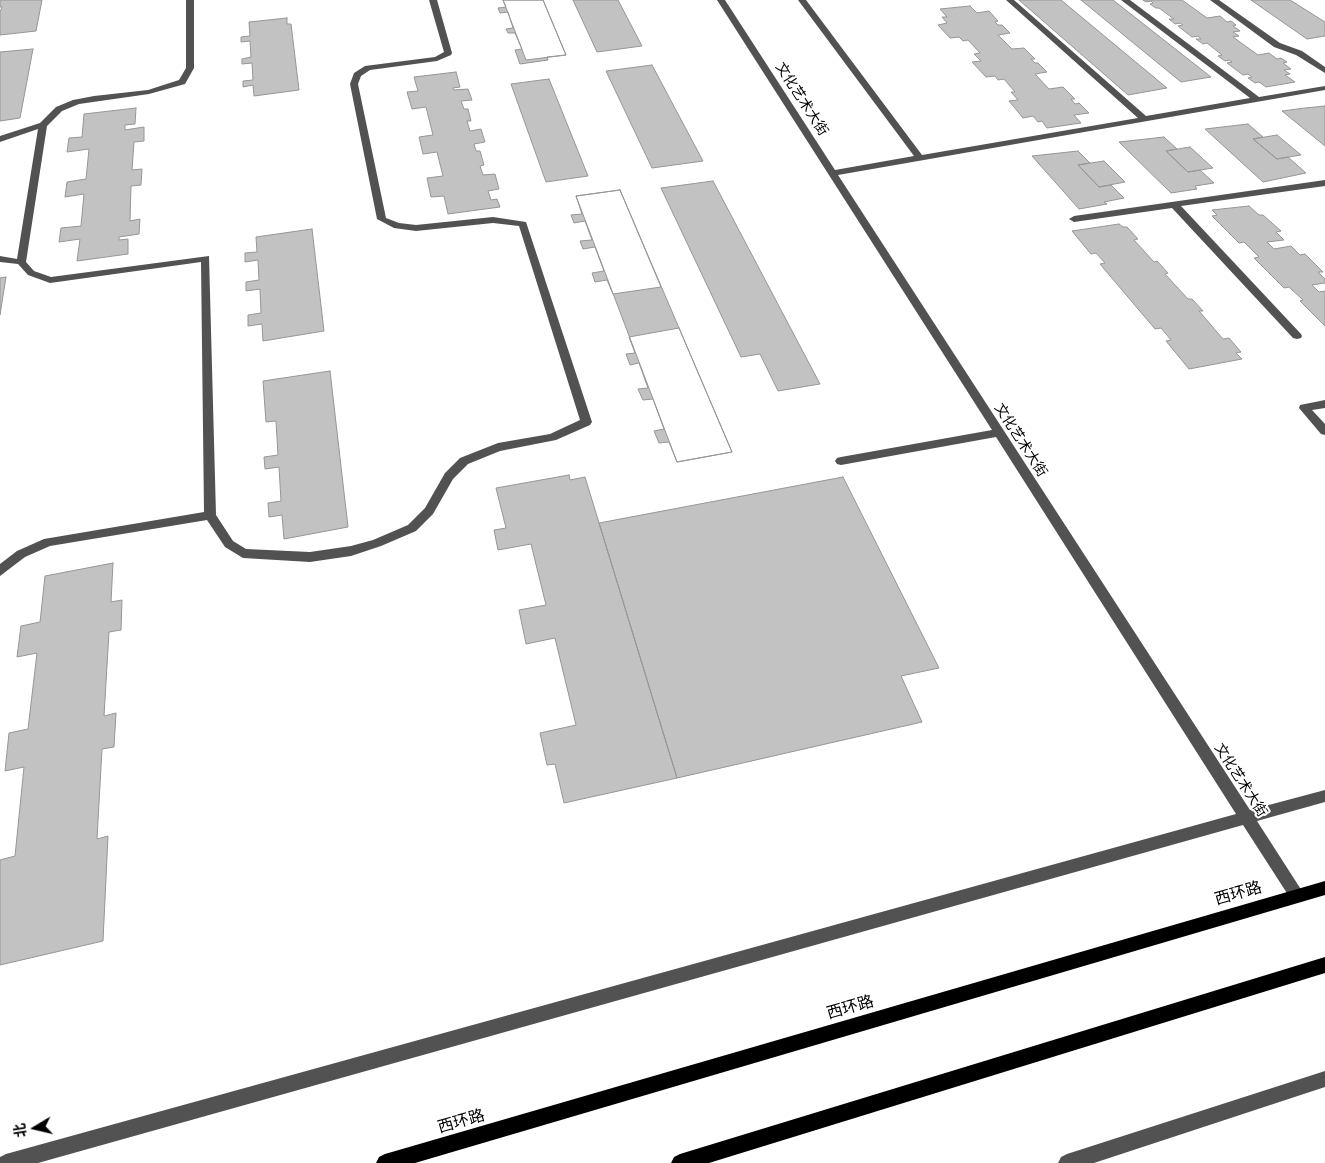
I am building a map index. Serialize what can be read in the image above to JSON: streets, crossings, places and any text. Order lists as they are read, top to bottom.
{
  "streets": {
    "main road": ["西环路"],
    "street": ["文化艺术大街"]
  },
  "crossings": [
    ["文化艺术大街", "西环路"]
  ],
  "north": "left"
}
